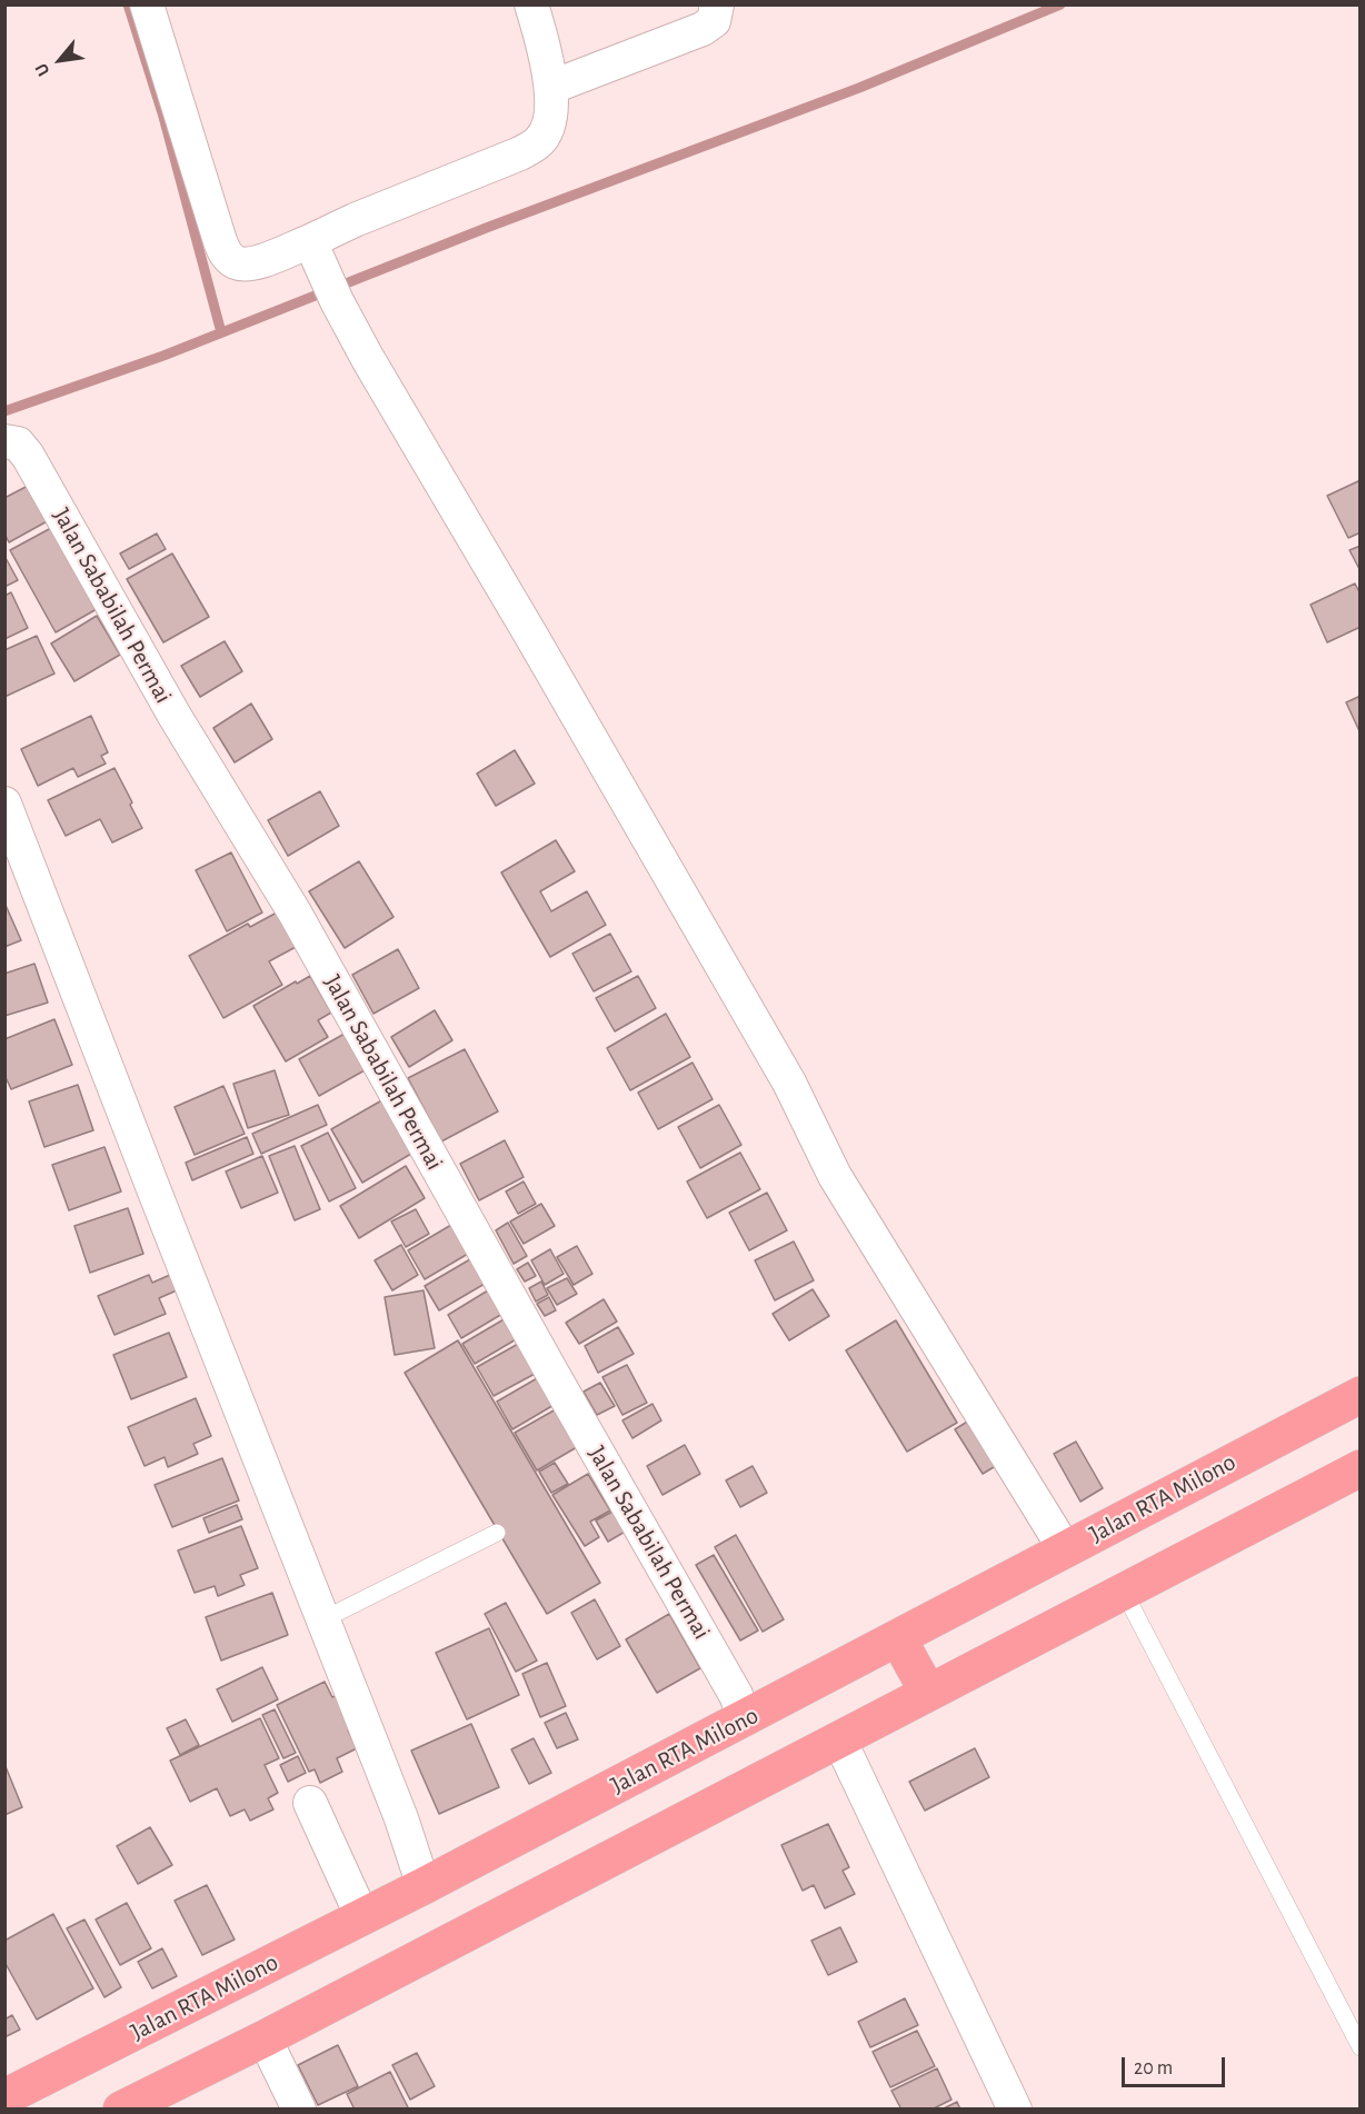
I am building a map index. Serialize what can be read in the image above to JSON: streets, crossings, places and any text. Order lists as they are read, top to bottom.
{
  "streets": {
    "highway": ["Jalan RTA Milono"],
    "street": ["Jalan Sababilah Permai"]
  },
  "crossings": [
    ["Jalan Sababilah Permai", "Jalan RTA Milono"]
  ],
  "scale_bar": "20 m",
  "north": "bottom left"
}
